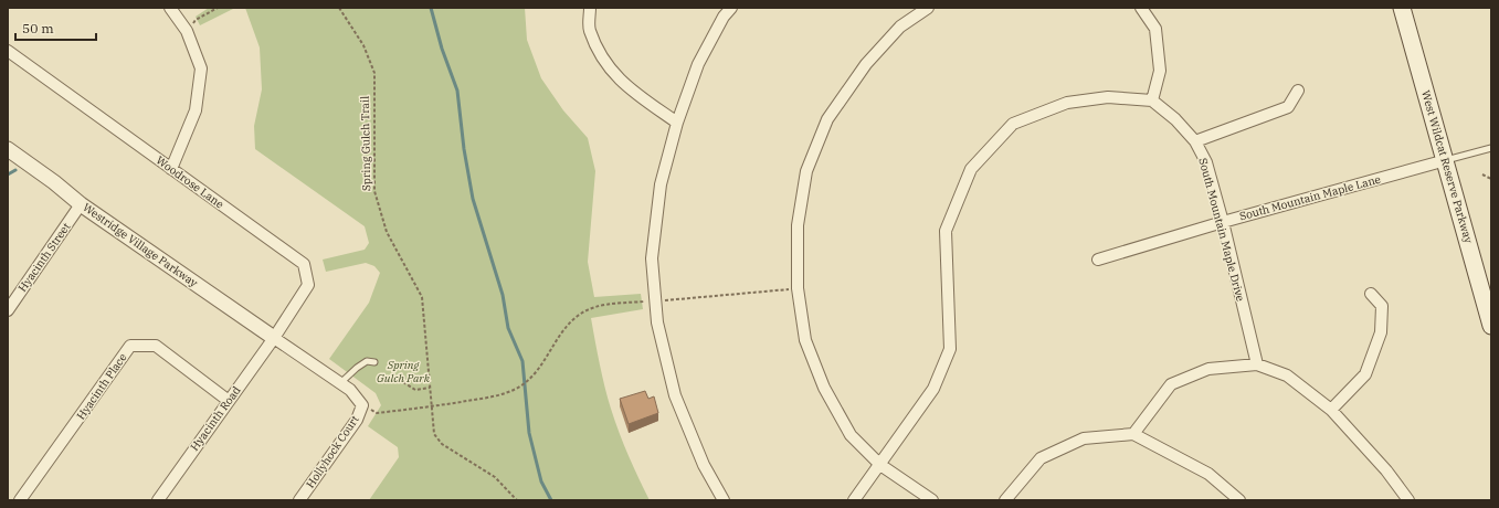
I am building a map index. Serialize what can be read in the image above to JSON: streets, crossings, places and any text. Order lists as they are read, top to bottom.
{
  "streets": {
    "main road": ["West Wildcat Reserve Parkway"],
    "street": [
      "Woodrose Lane",
      "South Mountain Maple Lane",
      "South Mountain Maple Drive",
      "Westridge Village Parkway",
      "Hyacinth Street",
      "Hyacinth Place",
      "Hyacinth Road",
      "Hollyhock Court"
    ],
    "path": ["Spring Gulch Trail"]
  },
  "crossings": [
    ["West Wildcat Reserve Parkway", "South Mountain Maple Lane"],
    ["Woodrose Lane", "Westridge Village Parkway"],
    ["Woodrose Lane", "Hyacinth Road"],
    ["Woodrose Lane", "Hollyhock Court"],
    ["South Mountain Maple Lane", "South Mountain Maple Drive"],
    ["Westridge Village Parkway", "Hyacinth Street"],
    ["Westridge Village Parkway", "Hyacinth Road"],
    ["Westridge Village Parkway", "Hollyhock Court"],
    ["Hyacinth Place", "Hyacinth Road"],
    ["Hyacinth Road", "Hollyhock Court"]
  ],
  "parks": ["Spring Gulch Park"],
  "scale_bar": "50 m"
}
